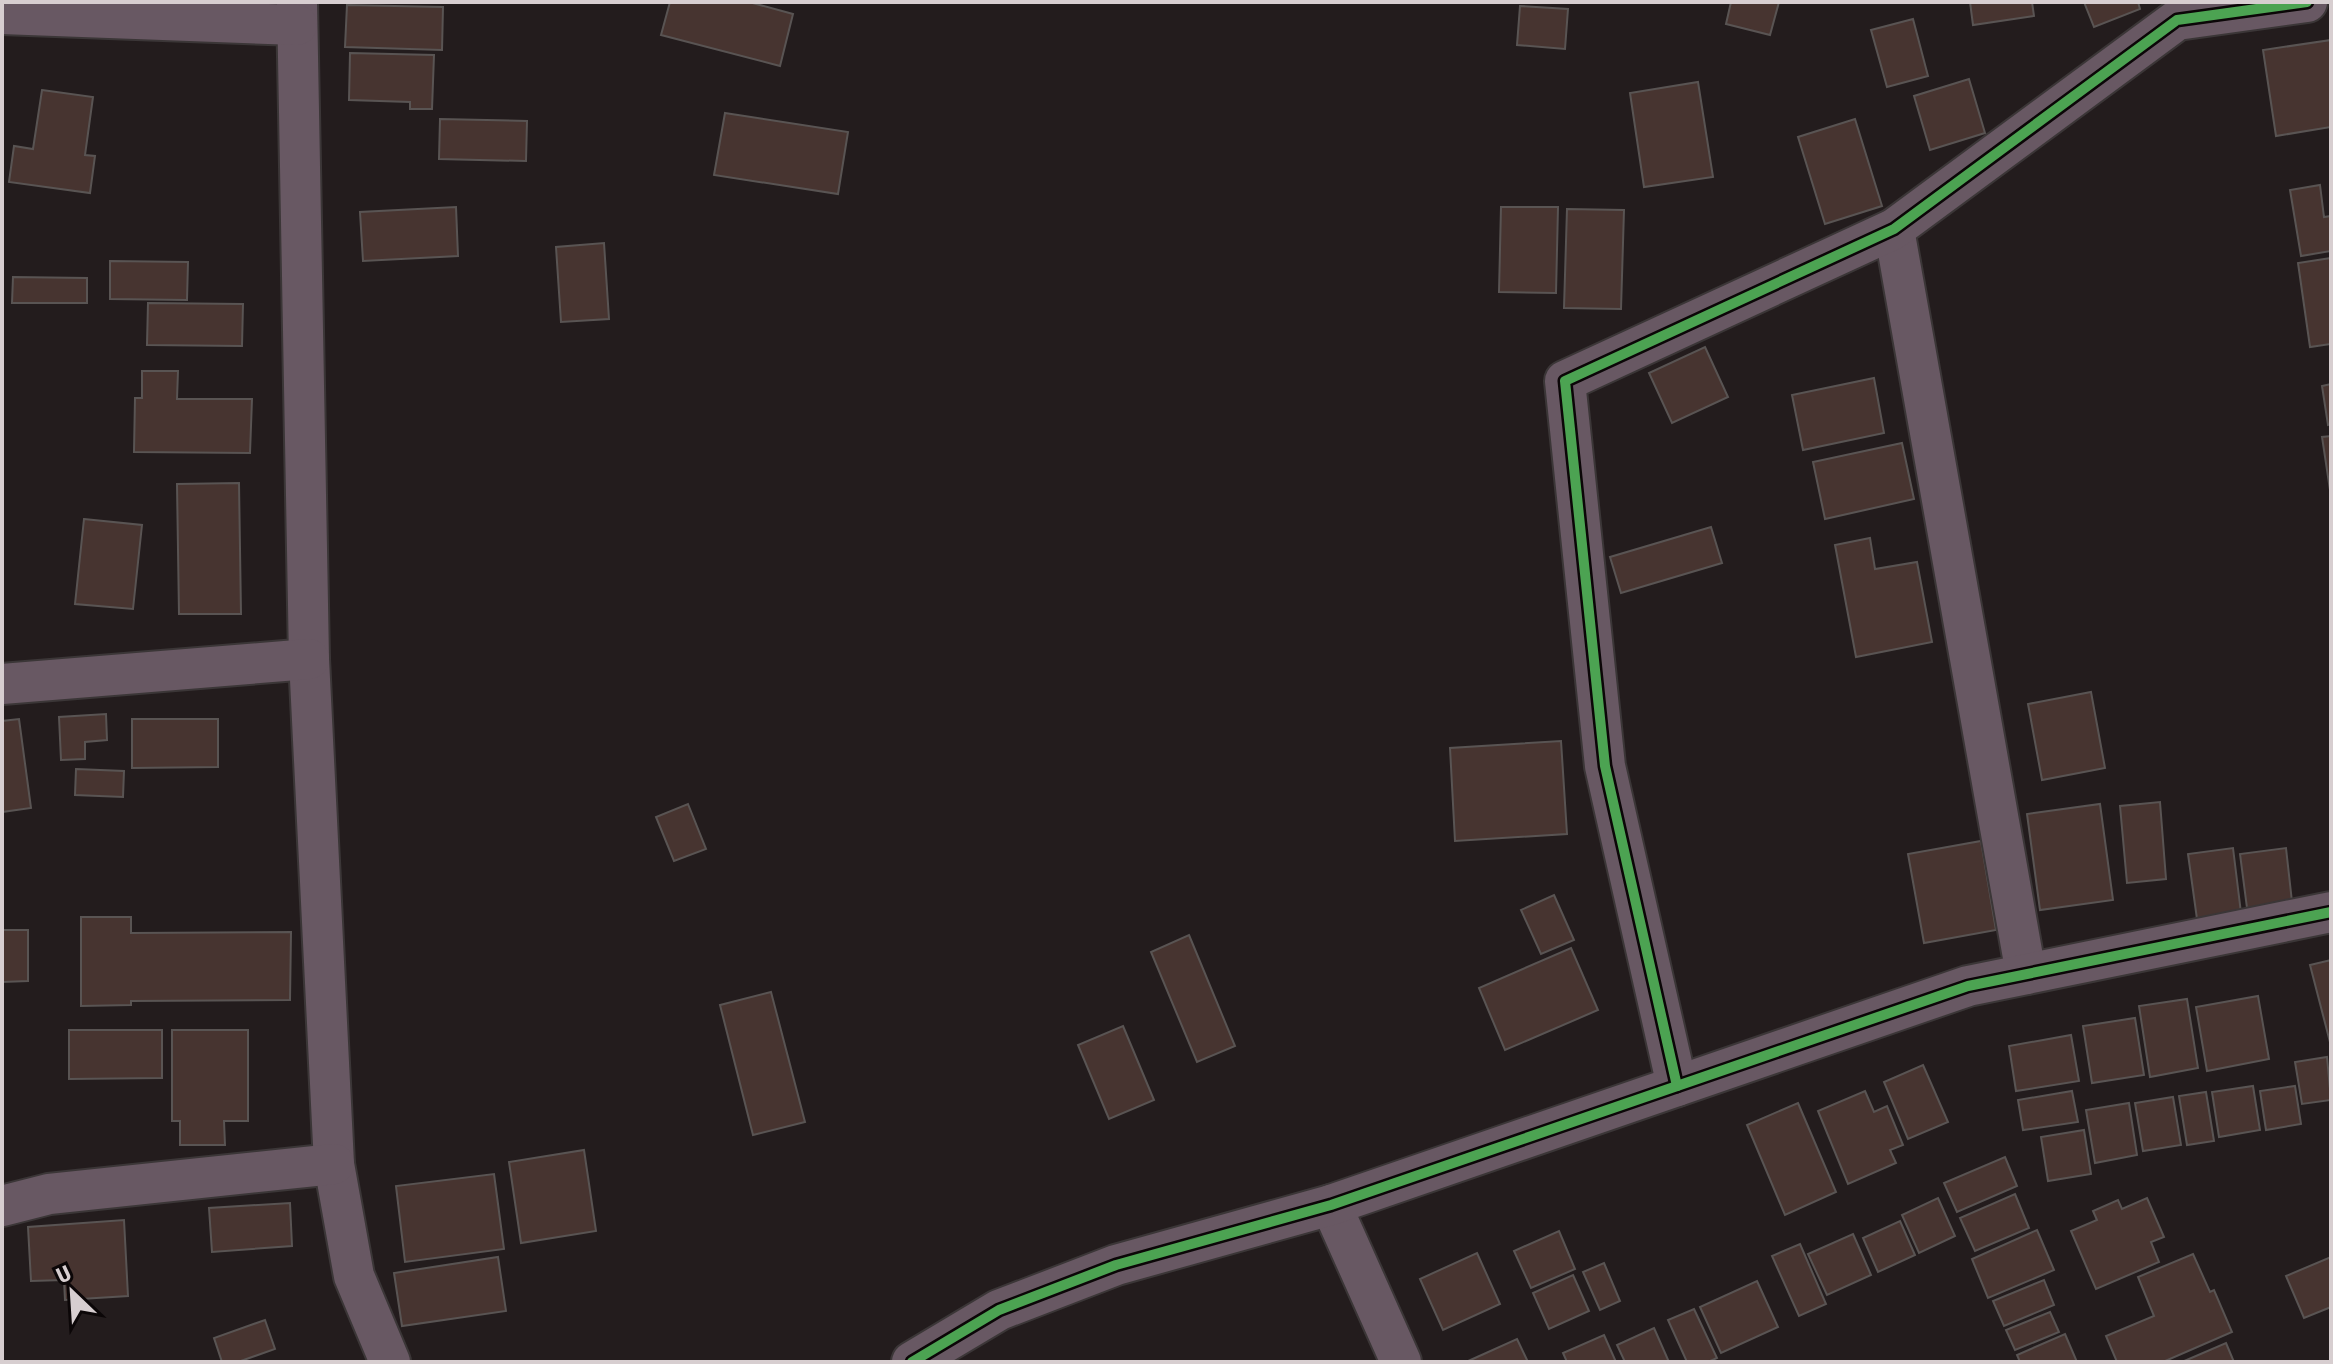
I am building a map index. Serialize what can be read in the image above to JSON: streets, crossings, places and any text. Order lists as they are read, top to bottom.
{
  "north": "top left"
}
